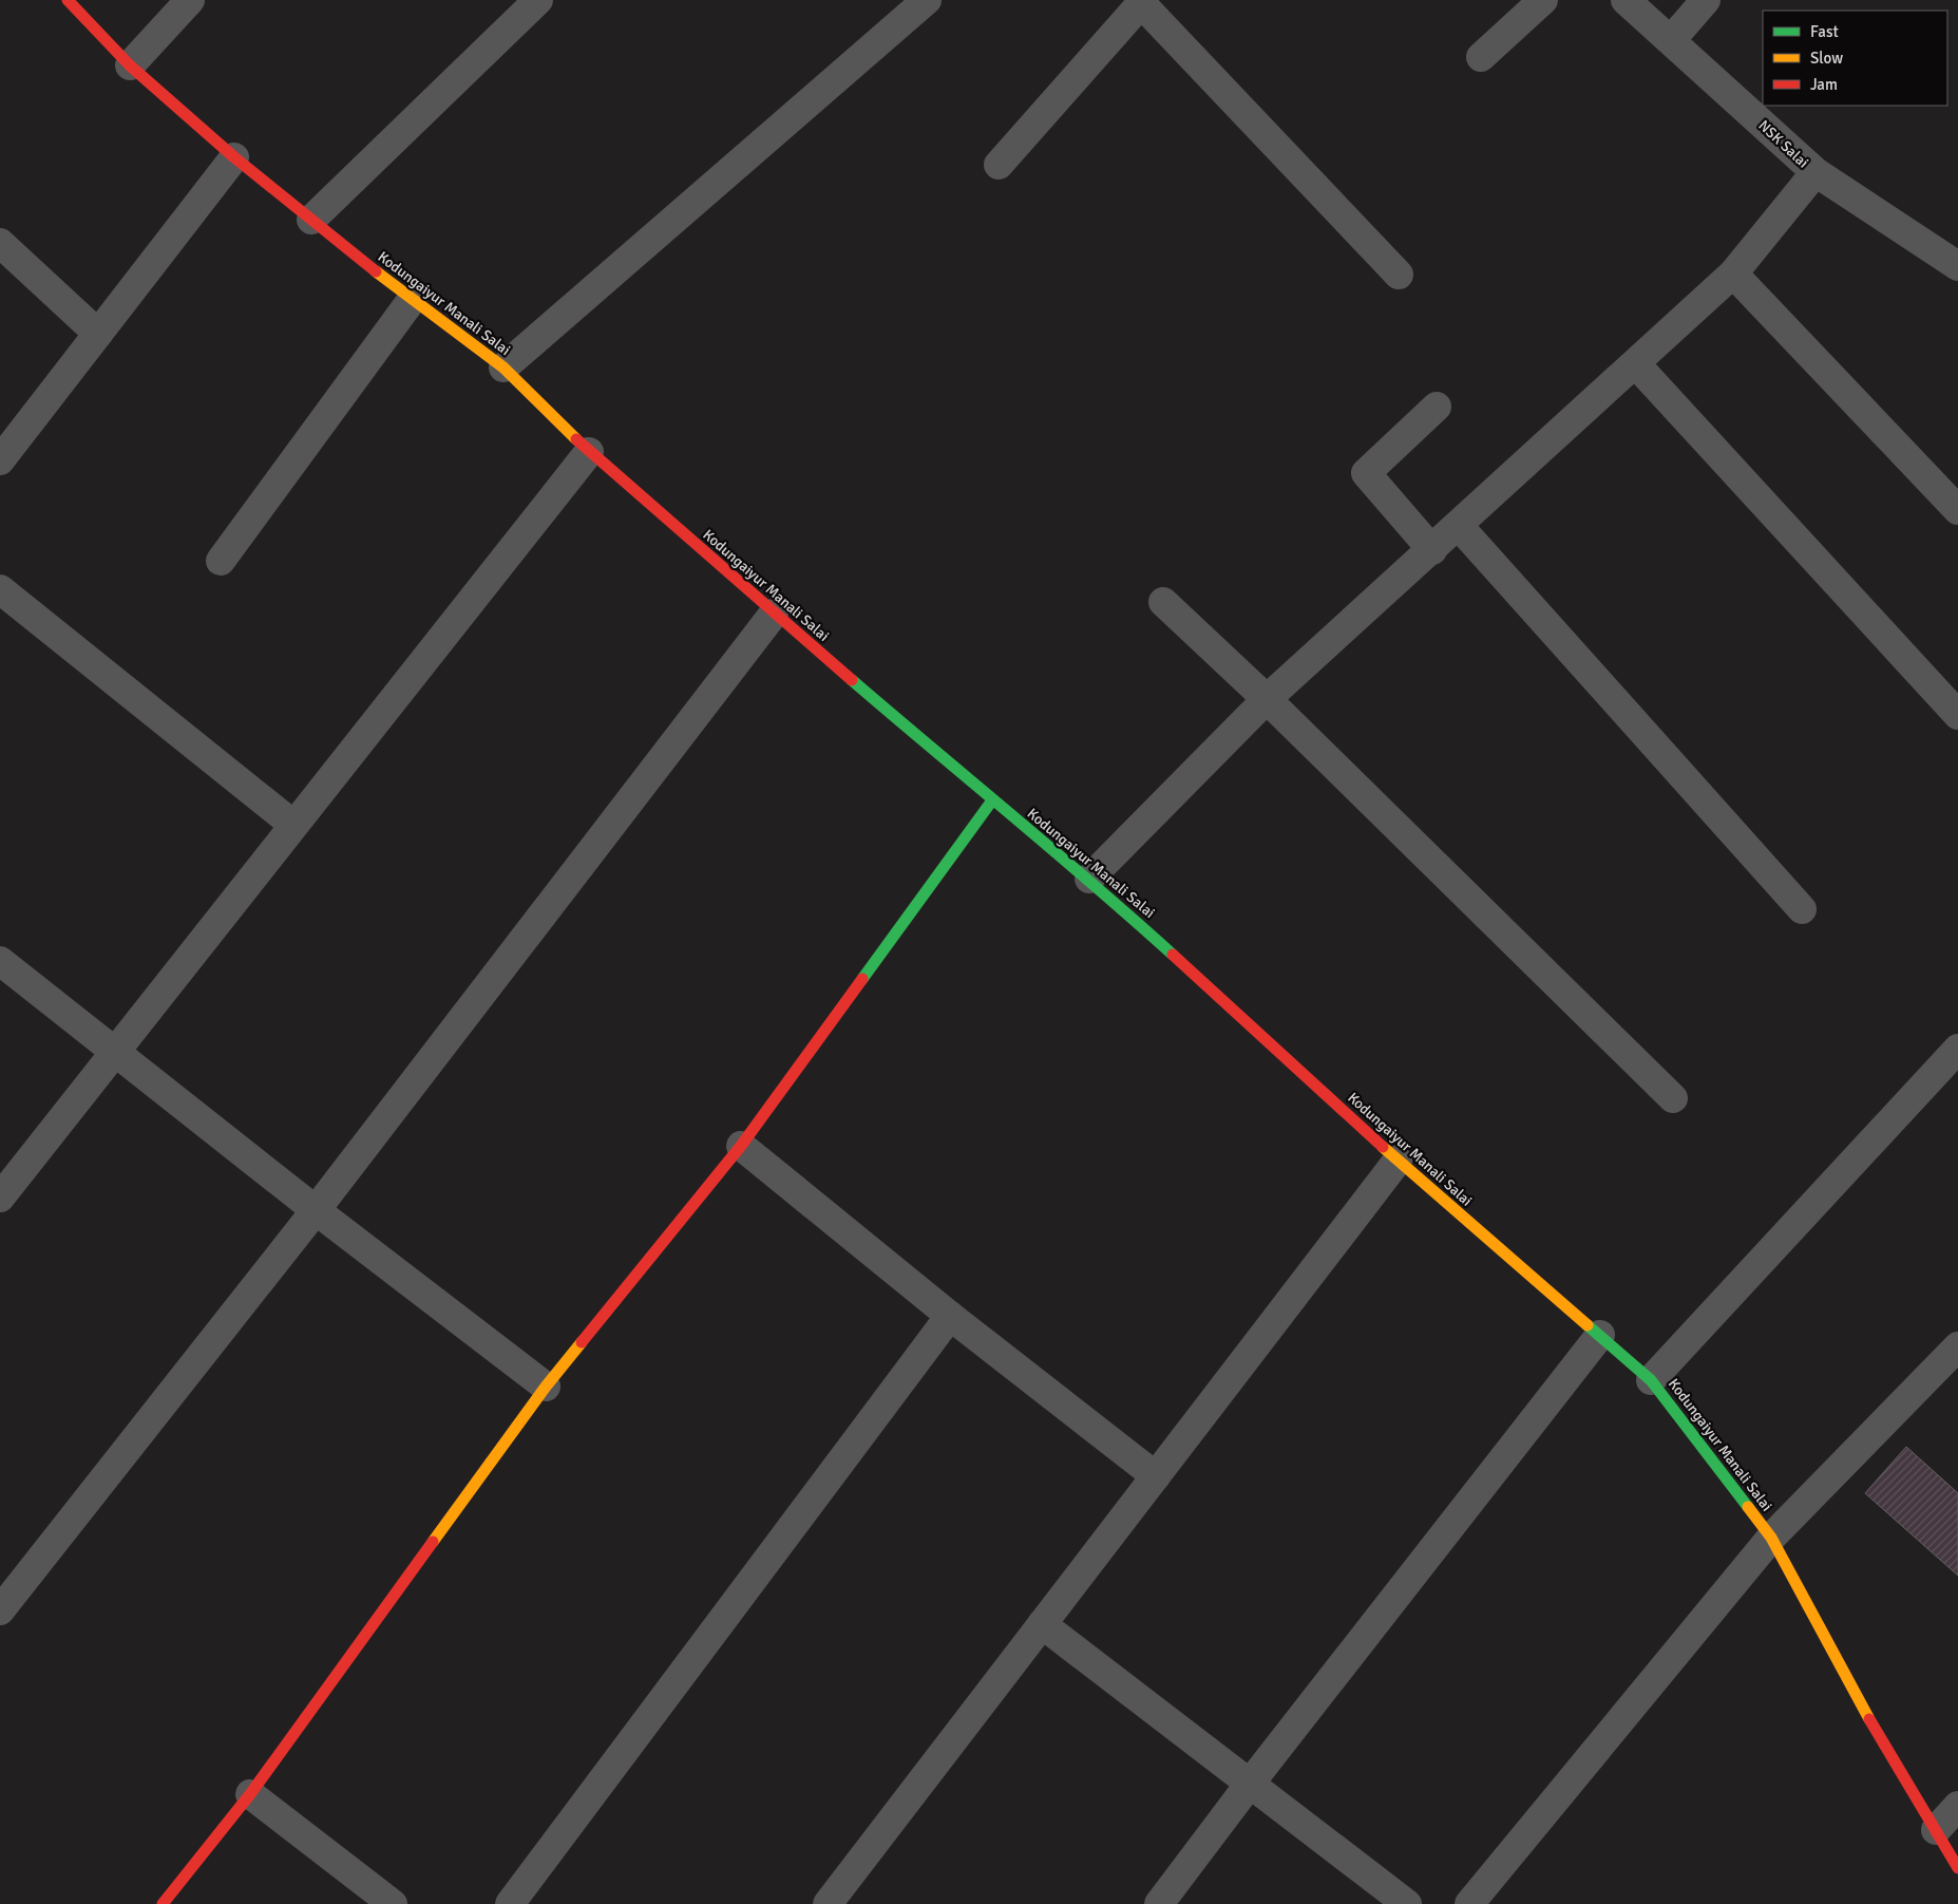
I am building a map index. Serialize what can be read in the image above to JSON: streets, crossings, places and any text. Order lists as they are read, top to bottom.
{
  "streets": {
    "street": ["NSK Salai", "Kodungaiyur Manali Salai"]
  },
  "legend": ["Fast", "Slow", "Jam"]
}
